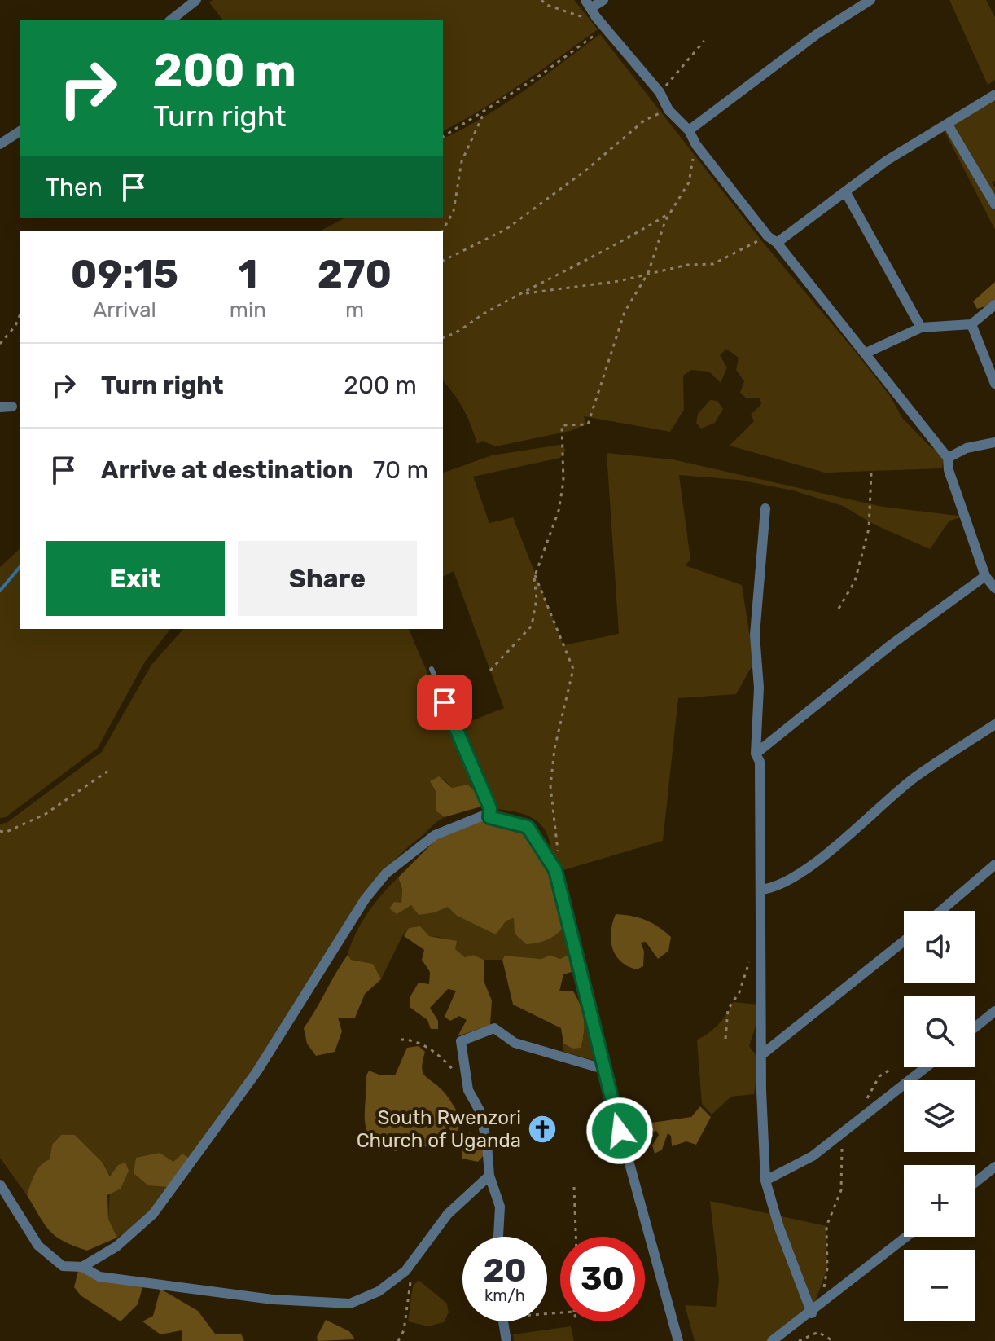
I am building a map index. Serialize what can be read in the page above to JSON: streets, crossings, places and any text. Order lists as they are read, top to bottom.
{
  "places": {
    "church": ["South Rwenzori Church of Uganda"]
  },
  "page": {
    "turn": ["200 m", "Turn right"],
    "then": "Then",
    "eta": [
      "09:15",
      "Arrival",
      "1",
      "min",
      "270",
      "m"
    ],
    "list": [
      {
        "name": "Turn right",
        "value": "200 m"
      },
      {
        "name": "Arrive at destination",
        "value": "70 m"
      }
    ],
    "buttons": ["Exit", "Share"],
    "map_buttons": ["+", "−"],
    "speed": "20 km/h",
    "limit": "30"
  }
}
